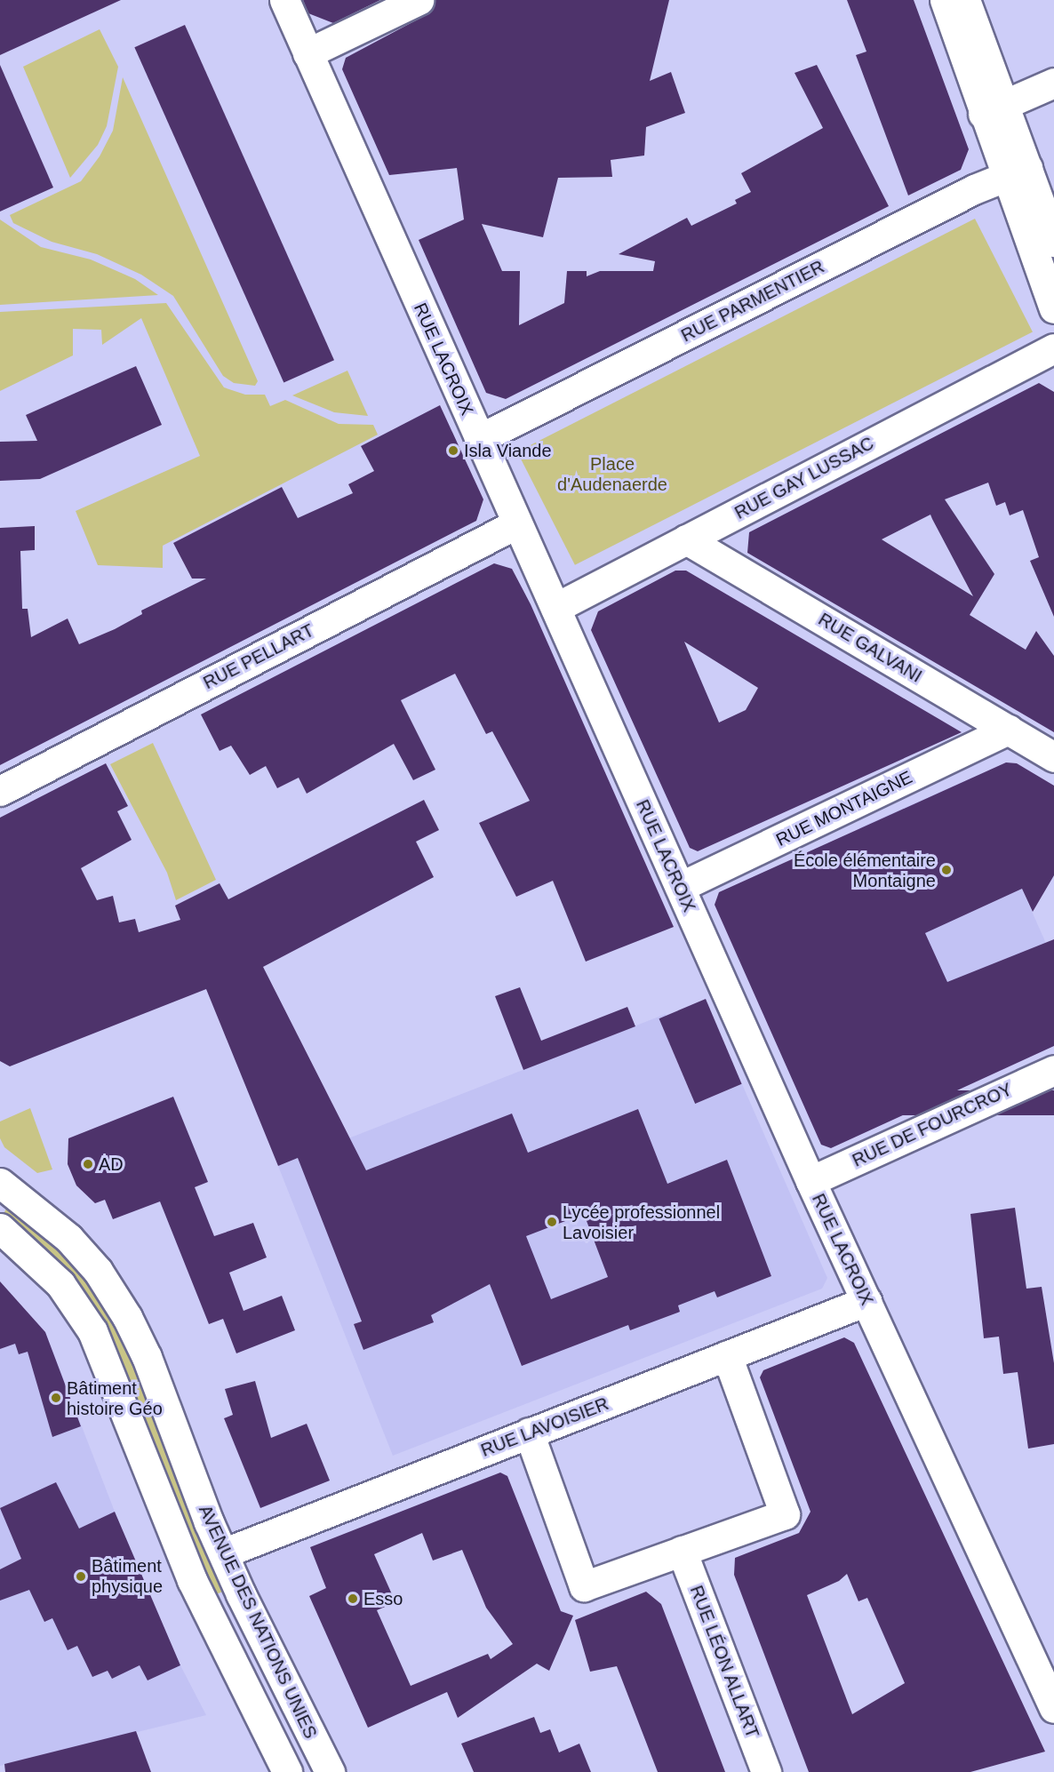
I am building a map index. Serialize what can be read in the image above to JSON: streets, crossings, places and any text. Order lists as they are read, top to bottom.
{
  "streets": {
    "street": [
      "RUE PARMENTIER",
      "RUE LACROIX",
      "RUE GAY LUSSAC",
      "RUE GALVANI",
      "RUE PELLART",
      "RUE MONTAIGNE",
      "RUE DE FOURCROY",
      "RUE LAVOISIER",
      "AVENUE DES NATIONS UNIES",
      "RUE LÉON ALLART"
    ]
  },
  "crossings": [
    ["RUE PARMENTIER", "RUE LACROIX"],
    ["RUE LACROIX", "RUE GAY LUSSAC"],
    ["RUE LACROIX", "RUE PELLART"],
    ["RUE LACROIX", "RUE MONTAIGNE"],
    ["RUE LACROIX", "RUE DE FOURCROY"],
    ["RUE LACROIX", "RUE LAVOISIER"],
    ["RUE GAY LUSSAC", "RUE GALVANI"],
    ["RUE GALVANI", "RUE MONTAIGNE"],
    ["RUE LAVOISIER", "AVENUE DES NATIONS UNIES"]
  ],
  "parks": ["Place d'Audenaerde"],
  "places": [
    "Isla Viande",
    "École élémentaire Montaigne",
    "AD",
    "Lycée professionnel Lavoisier",
    "Bâtiment histoire Géo",
    "Bâtiment physique",
    "Esso"
  ]
}
